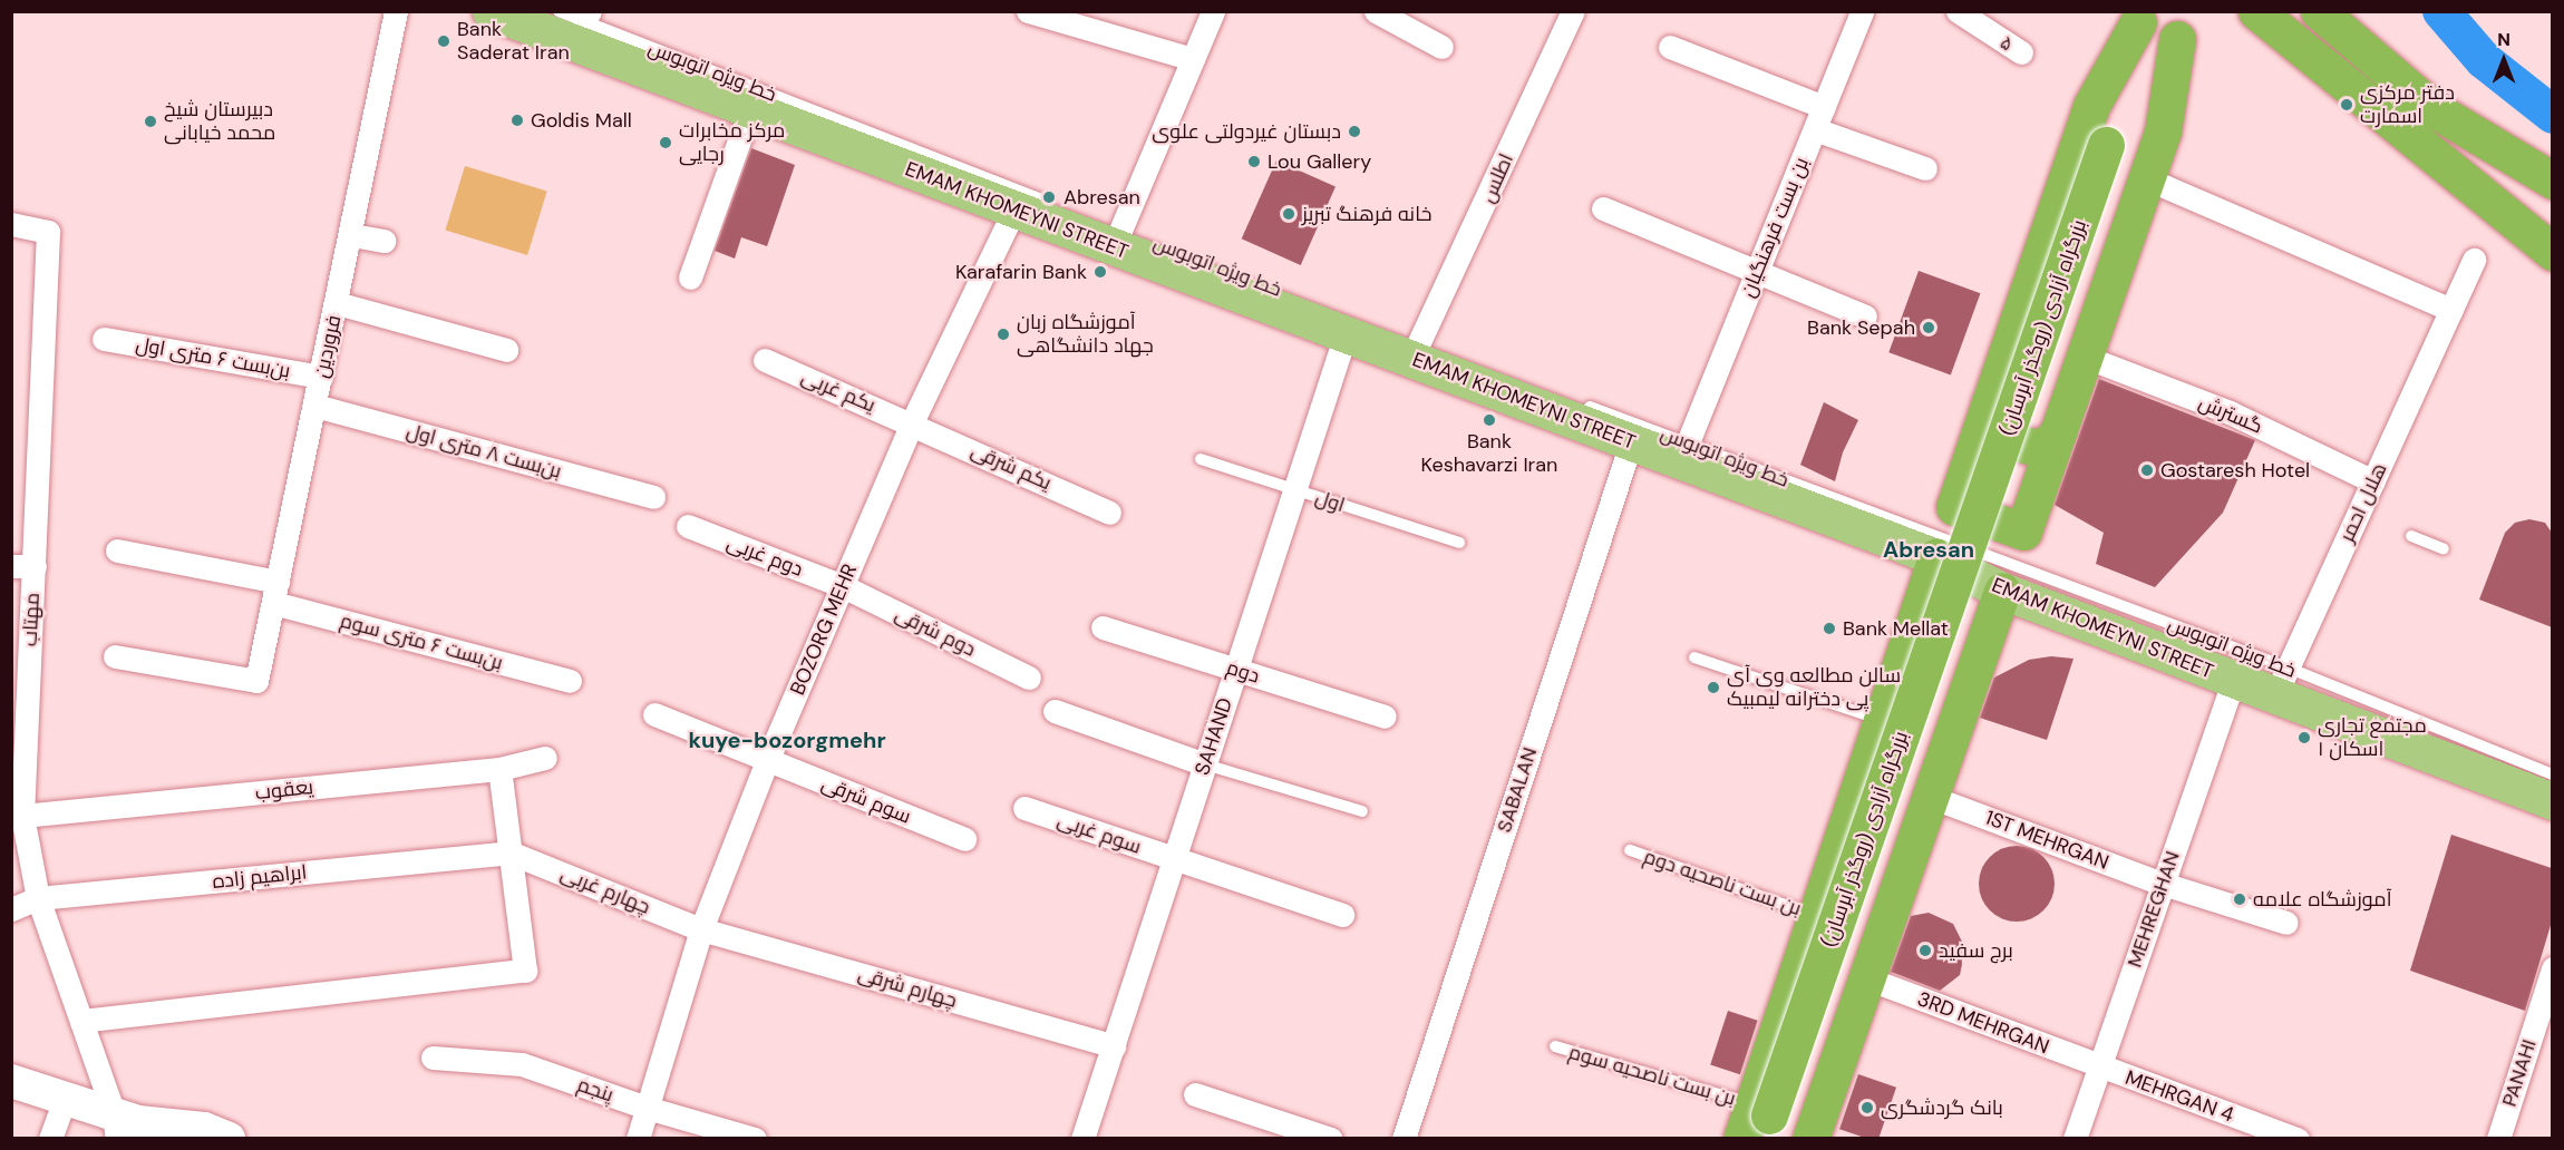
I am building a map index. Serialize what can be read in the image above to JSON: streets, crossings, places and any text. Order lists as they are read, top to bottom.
{
  "streets": {
    "highway": ["بزرگراه آزادی (روگذر آبرسان)"],
    "main road": ["EMAM KHOMEYNI STREET"],
    "street": [
      "۵",
      "اطلس",
      "بن بست فرهنگیان",
      "فروردین",
      "بن‌بست ۶ متری اول",
      "یکم غربی",
      "گسترش",
      "بن‌بست ۸ متری اول",
      "یکم شرقی",
      "هلال احمر",
      "دوم غربی",
      "مهتاب",
      "BOZORG MEHR",
      "دوم شرقی",
      "بن‌بست ۶ متری سوم",
      "دوم",
      "SAHAND",
      "یعقوب",
      "SABALAN",
      "سوم شرقی",
      "سوم غربی",
      "1ST MEHRGAN",
      "ابراهیم زاده",
      "چهارم غربی",
      "MEHREGHAN",
      "چهارم شرقی",
      "3RD MEHRGAN",
      "PANAHI",
      "پنجم",
      "MEHRGAN 4"
    ],
    "lane": [
      "خط ویژه اتوبوس",
      "اول",
      "بن بست ناصحیه دوم",
      "بن بست ناصحیه سوم"
    ]
  },
  "crossings": [
    ["خط ویژه اتوبوس", "EMAM KHOMEYNI STREET"],
    ["خط ویژه اتوبوس", "بن بست فرهنگیان"],
    ["خط ویژه اتوبوس", "هلال احمر"],
    ["اطلس", "EMAM KHOMEYNI STREET"],
    ["EMAM KHOMEYNI STREET", "بن بست فرهنگیان"],
    ["EMAM KHOMEYNI STREET", "هلال احمر"],
    ["EMAM KHOMEYNI STREET", "BOZORG MEHR"],
    ["EMAM KHOMEYNI STREET", "SAHAND"],
    ["EMAM KHOMEYNI STREET", "SABALAN"],
    ["EMAM KHOMEYNI STREET", "MEHREGHAN"],
    ["بزرگراه آزادی (روگذر آبرسان)", "بن بست ناصحیه سوم"],
    ["فروردین", "بن‌بست ۶ متری اول"],
    ["فروردین", "بن‌بست ۸ متری اول"],
    ["فروردین", "بن‌بست ۶ متری سوم"],
    ["یکم غربی", "یکم شرقی"],
    ["یکم غربی", "BOZORG MEHR"],
    ["گسترش", "هلال احمر"],
    ["یکم شرقی", "BOZORG MEHR"],
    ["اول", "SAHAND"],
    ["دوم غربی", "BOZORG MEHR"],
    ["دوم غربی", "دوم شرقی"],
    ["مهتاب", "یعقوب"],
    ["مهتاب", "ابراهیم زاده"],
    ["BOZORG MEHR", "دوم شرقی"],
    ["BOZORG MEHR", "سوم شرقی"],
    ["BOZORG MEHR", "چهارم غربی"],
    ["BOZORG MEHR", "چهارم شرقی"],
    ["BOZORG MEHR", "پنجم"],
    ["دوم", "SAHAND"],
    ["SAHAND", "سوم غربی"],
    ["SAHAND", "چهارم شرقی"],
    ["1ST MEHRGAN", "MEHREGHAN"],
    ["ابراهیم زاده", "چهارم غربی"],
    ["چهارم غربی", "چهارم شرقی"],
    ["MEHREGHAN", "3RD MEHRGAN"],
    ["MEHREGHAN", "MEHRGAN 4"],
    ["3RD MEHRGAN", "MEHRGAN 4"]
  ],
  "districts": ["Abresan", "kuye-bozorgmehr"],
  "places": [
    "Bank Saderat Iran",
    "دفتر مرکزی اسمارت",
    "Goldis Mall",
    "دبیرستان شیخ محمد خیابانی",
    "دبستان غیردولتی علوی",
    "مرکز مخابرات رجایی",
    "Lou Gallery",
    "Abresan",
    "خانه فرهنگ تبریز",
    "Karafarin Bank",
    "Bank Sepah",
    "آموزشگاه زبان جهاد دانشگاهی",
    "Bank Keshavarzi Iran",
    "Gostaresh Hotel",
    "Bank Mellat",
    "سالن مطالعه وی آی پی دخترانه لیمبیک",
    "مجتمع تجاری اسکان ۱",
    "آموزشگاه علامه",
    "برج سفید",
    "بانک گردشگری"
  ],
  "north": "top"
}
